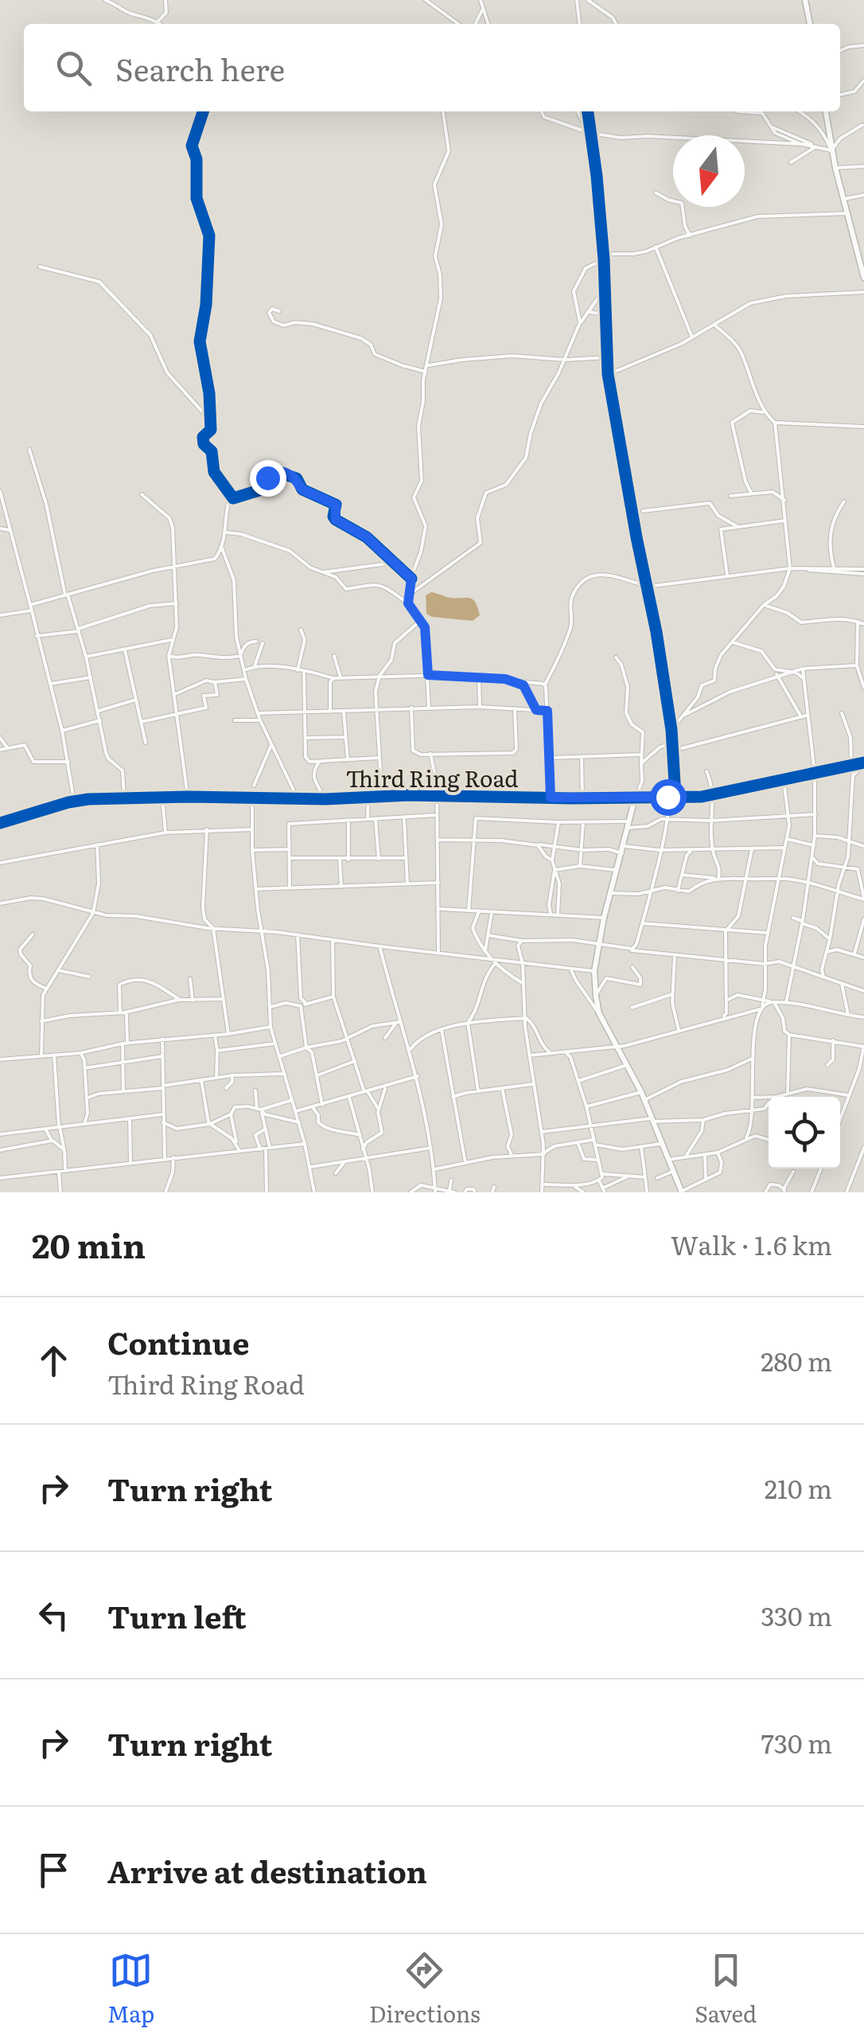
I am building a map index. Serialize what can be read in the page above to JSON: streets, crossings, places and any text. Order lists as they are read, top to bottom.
{
  "streets": {
    "street": ["Third Ring Road"]
  },
  "north": "bottom",
  "page": {
    "search": "Search here",
    "heading": ["20 min", "Walk · 1.6 km"],
    "list": [
      ["Continue", "Third Ring Road", "280 m"],
      ["Turn right", "210 m"],
      ["Turn left", "330 m"],
      ["Turn right", "730 m"],
      "Arrive at destination"
    ],
    "nav": ["Map", "Directions", "Saved"]
  }
}
